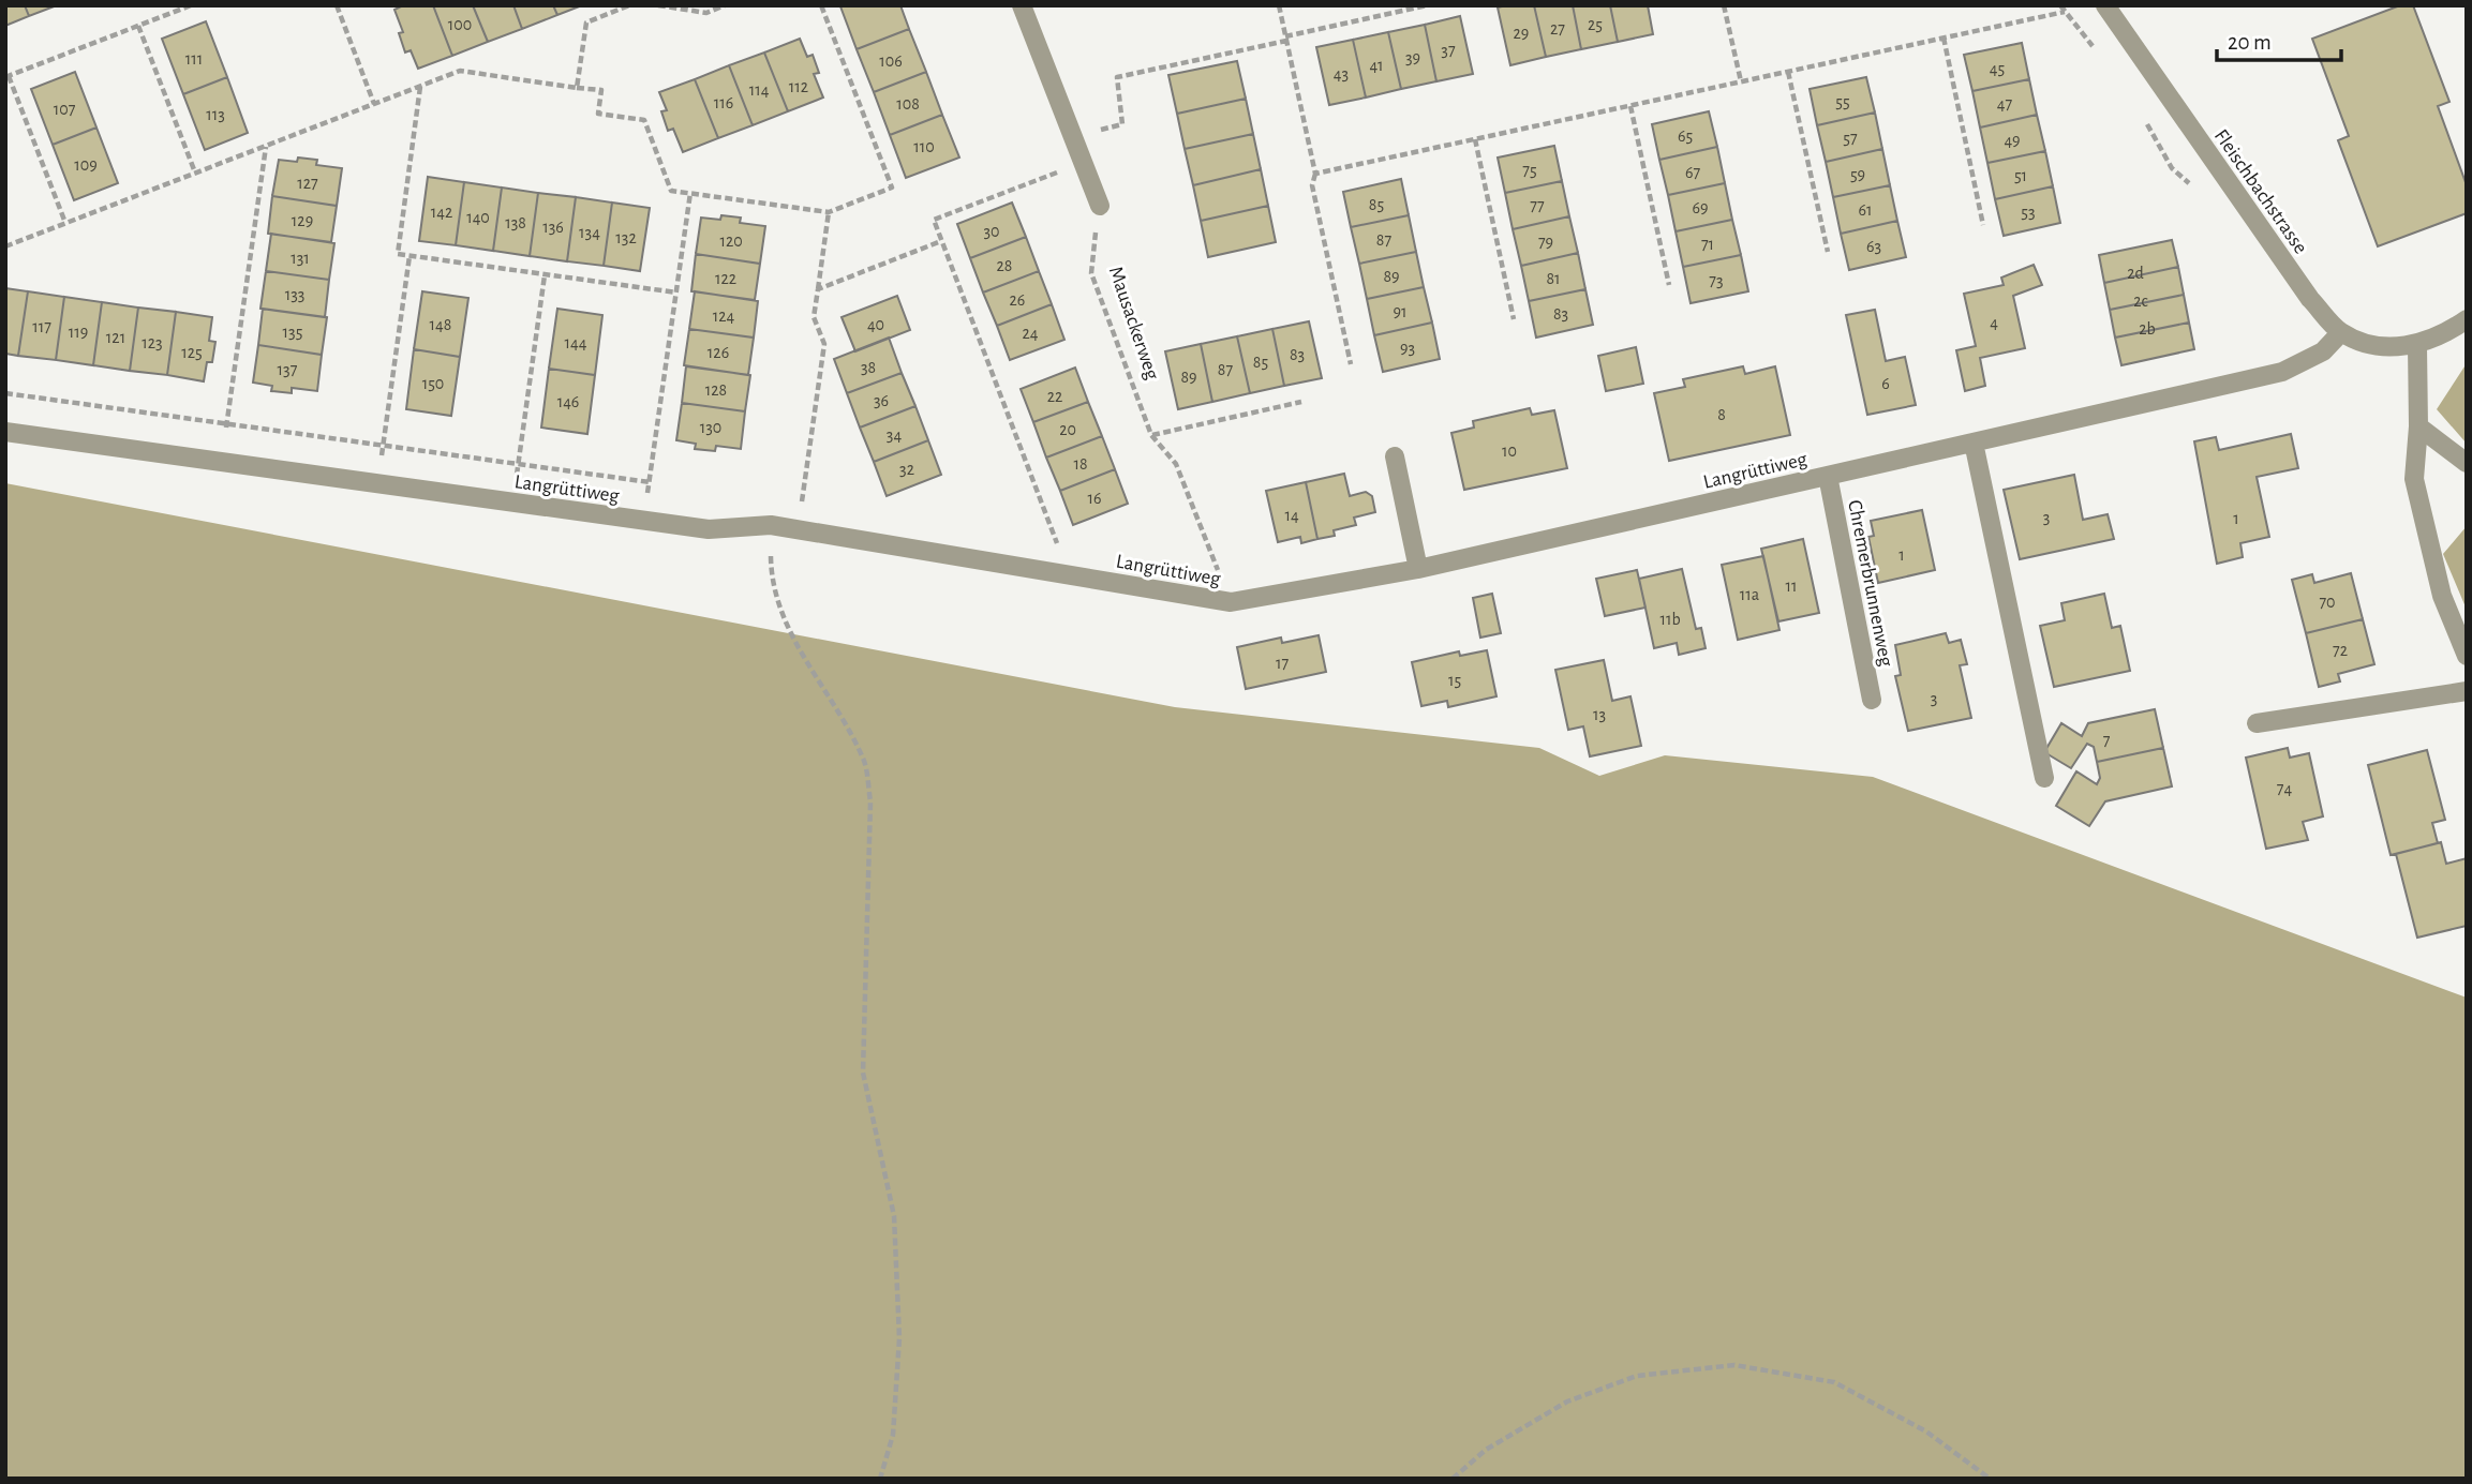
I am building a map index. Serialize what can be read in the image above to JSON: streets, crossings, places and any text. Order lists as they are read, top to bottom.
{
  "streets": {
    "street": ["Fleischbachstrasse", "Langrüttiweg", "Chremerbrunnenweg"],
    "path": ["Mausackerweg"]
  },
  "crossings": [
    ["Fleischbachstrasse", "Langrüttiweg"],
    ["Mausackerweg", "Langrüttiweg"],
    ["Langrüttiweg", "Chremerbrunnenweg"]
  ],
  "house_numbers": [
    "100",
    "25",
    "27",
    "29",
    "37",
    "39",
    "111",
    "106",
    "41",
    "45",
    "43",
    "112",
    "114",
    "55",
    "116",
    "108",
    "47",
    "107",
    "113",
    "65",
    "57",
    "49",
    "110",
    "109",
    "75",
    "67",
    "59",
    "51",
    "127",
    "85",
    "77",
    "69",
    "61",
    "142",
    "53",
    "140",
    "129",
    "138",
    "136",
    "30",
    "134",
    "132",
    "87",
    "120",
    "79",
    "71",
    "63",
    "131",
    "28",
    "2d",
    "89",
    "122",
    "81",
    "73",
    "133",
    "26",
    "2c",
    "91",
    "83",
    "124",
    "4",
    "148",
    "40",
    "117",
    "2b",
    "119",
    "135",
    "24",
    "121",
    "123",
    "144",
    "93",
    "125",
    "126",
    "83",
    "85",
    "38",
    "137",
    "87",
    "89",
    "150",
    "6",
    "128",
    "22",
    "36",
    "146",
    "8",
    "130",
    "20",
    "34",
    "10",
    "18",
    "32",
    "16",
    "14",
    "3",
    "1",
    "1",
    "11",
    "11a",
    "70",
    "11b",
    "72",
    "17",
    "15",
    "3",
    "13",
    "7",
    "74"
  ],
  "scale_bar": "20 m"
}
